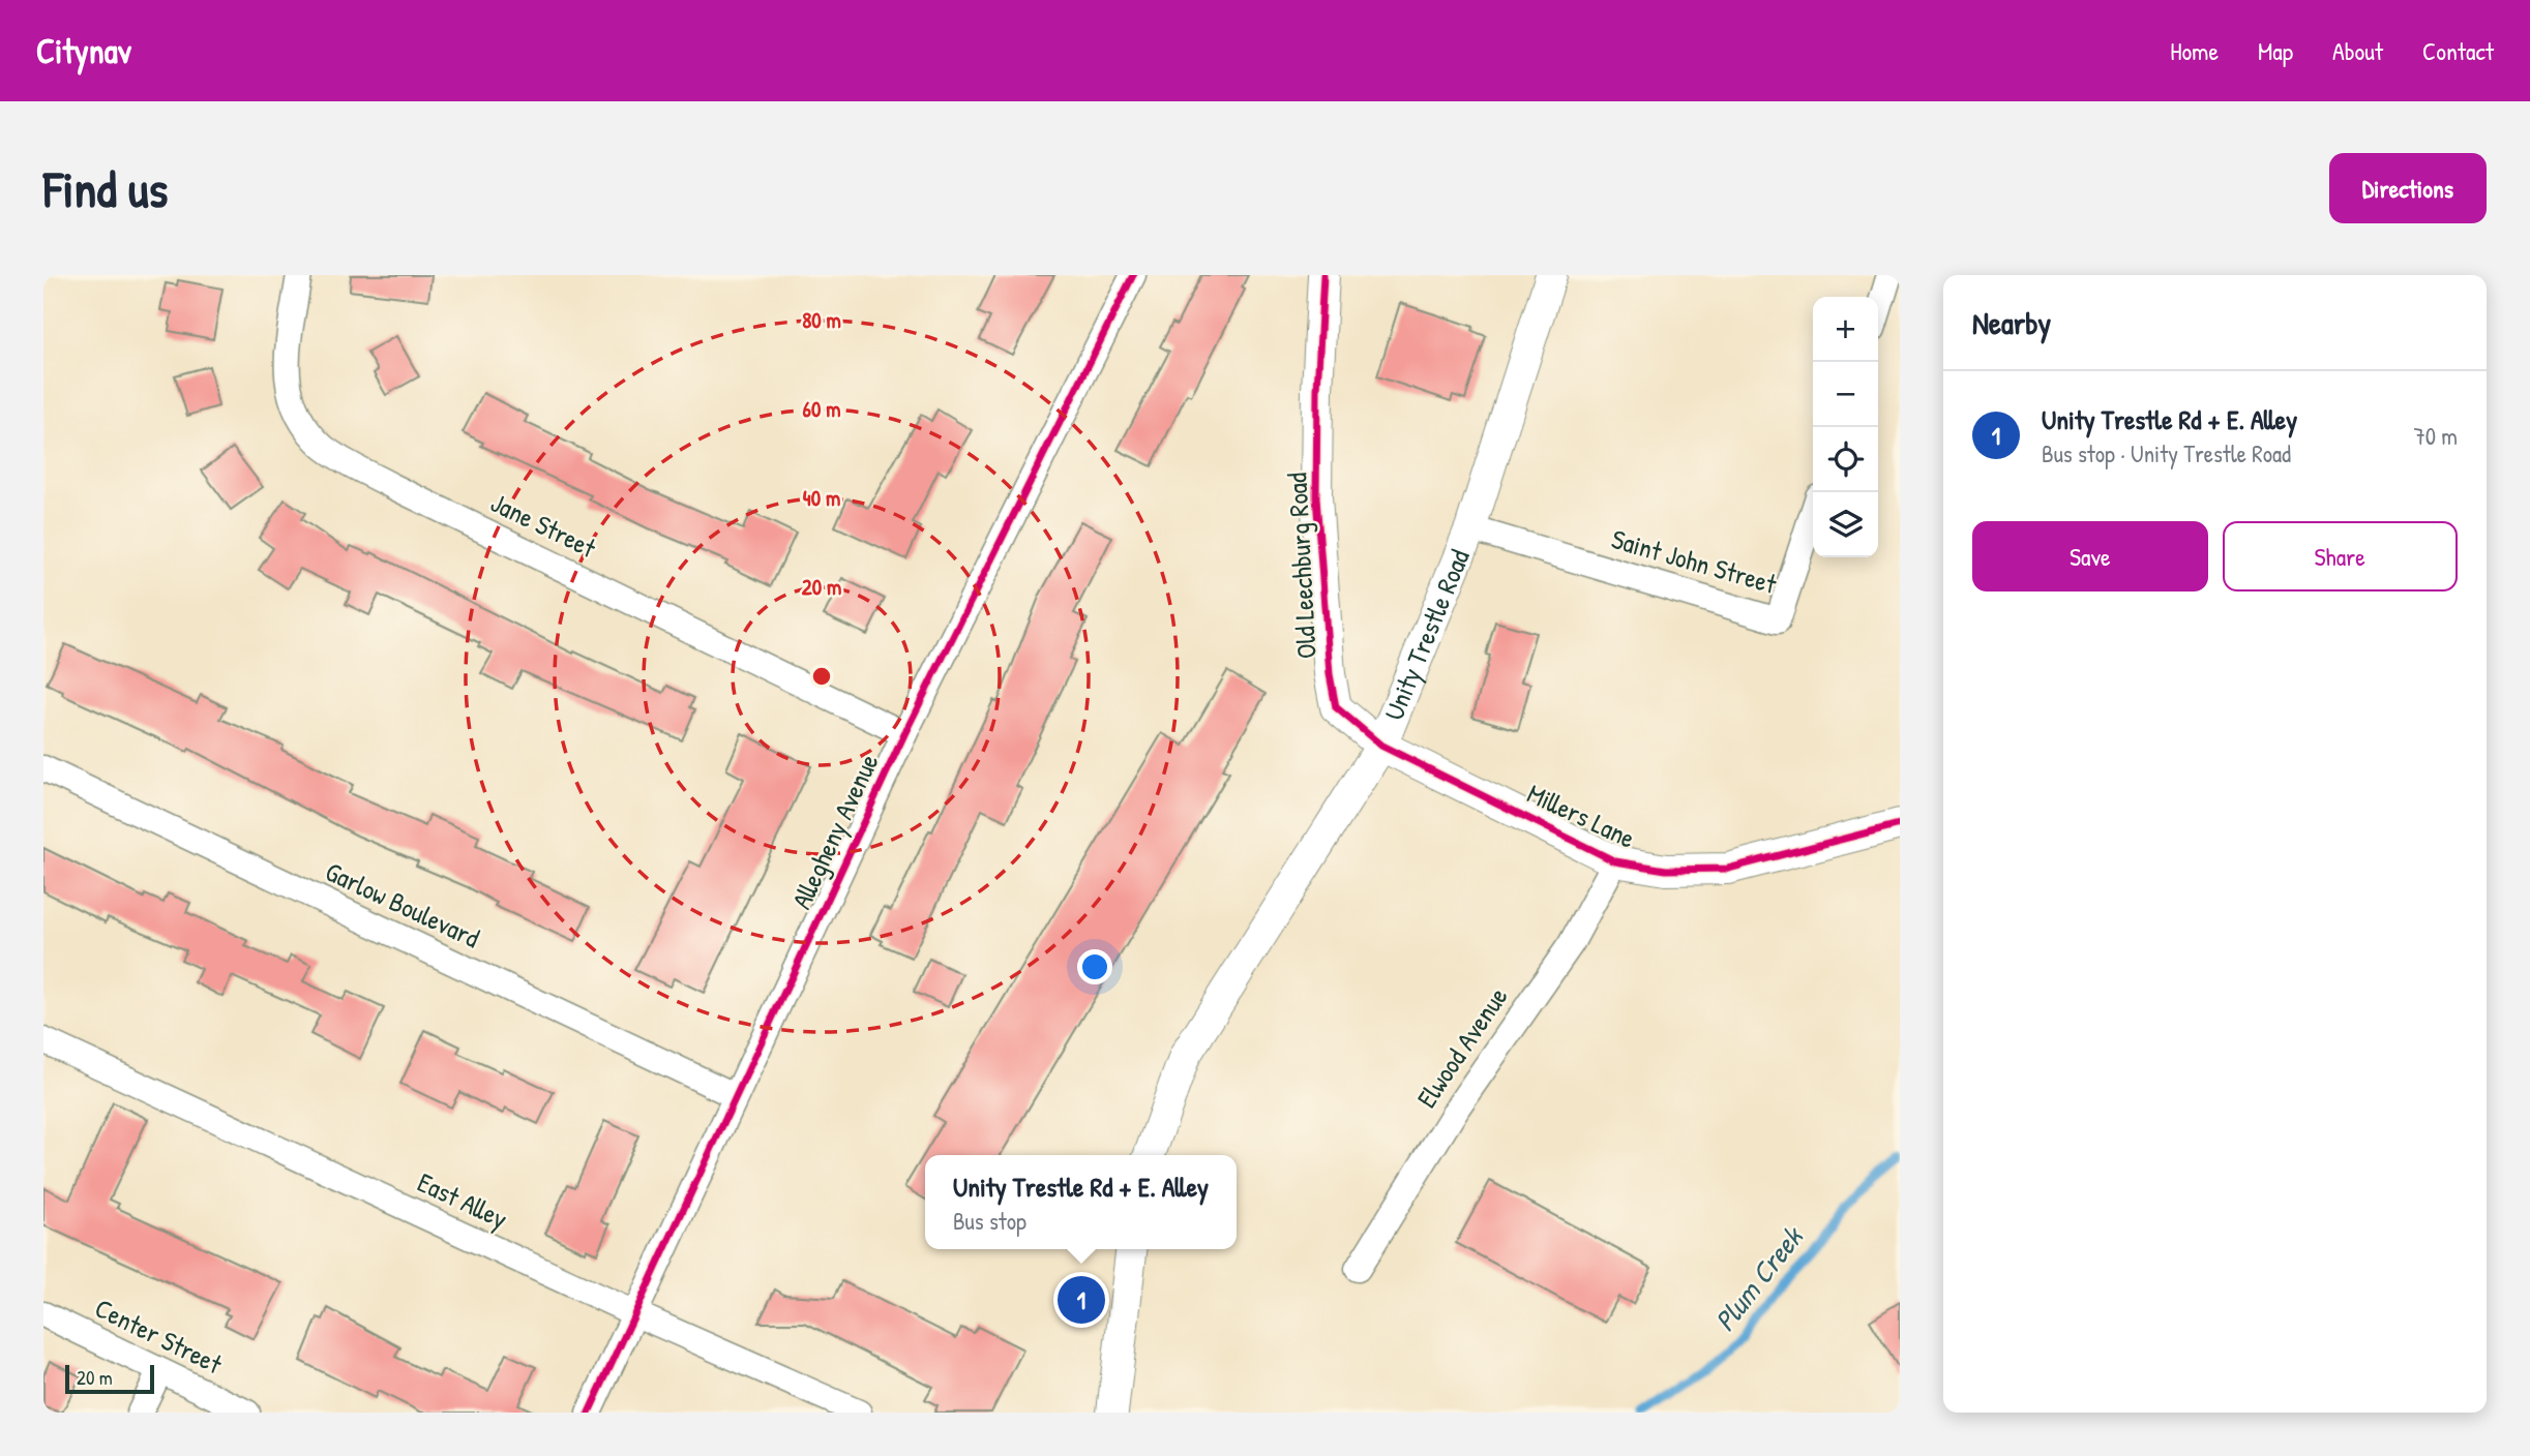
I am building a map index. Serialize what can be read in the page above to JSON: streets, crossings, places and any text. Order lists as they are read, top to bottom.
{
  "streets": {
    "street": [
      "Jane Street",
      "Saint John Street",
      "Old Leechburg Road",
      "Unity Trestle Road",
      "Millers Lane",
      "Allegheny Avenue",
      "Garlow Boulevard",
      "Elwood Avenue",
      "East Alley",
      "Center Street"
    ]
  },
  "crossings": [
    ["Jane Street", "Allegheny Avenue"],
    ["Saint John Street", "Unity Trestle Road"],
    ["Old Leechburg Road", "Unity Trestle Road"],
    ["Old Leechburg Road", "Millers Lane"],
    ["Unity Trestle Road", "Millers Lane"],
    ["Millers Lane", "Elwood Avenue"],
    ["Allegheny Avenue", "Garlow Boulevard"],
    ["Allegheny Avenue", "East Alley"]
  ],
  "water": ["Plum Creek"],
  "scale_bar": "20 m",
  "page": {
    "header": "Citynav",
    "nav": [
      "Home",
      "Map",
      "About",
      "Contact"
    ],
    "buttons": [
      "Directions",
      ["Save", "Share"]
    ],
    "title": "Find us",
    "heading": "Nearby",
    "map_buttons": ["+", "−"],
    "list": [
      {
        "mark": "1",
        "name": "Unity Trestle Rd + E. Alley",
        "note": "Bus stop · Unity Trestle Road",
        "value": "70 m"
      }
    ],
    "popup": ["Unity Trestle Rd + E. Alley", "Bus stop"],
    "pins": "1",
    "scale": "20 m"
  },
  "rings": [
    "80 m",
    "60 m",
    "40 m",
    "20 m"
  ]
}
